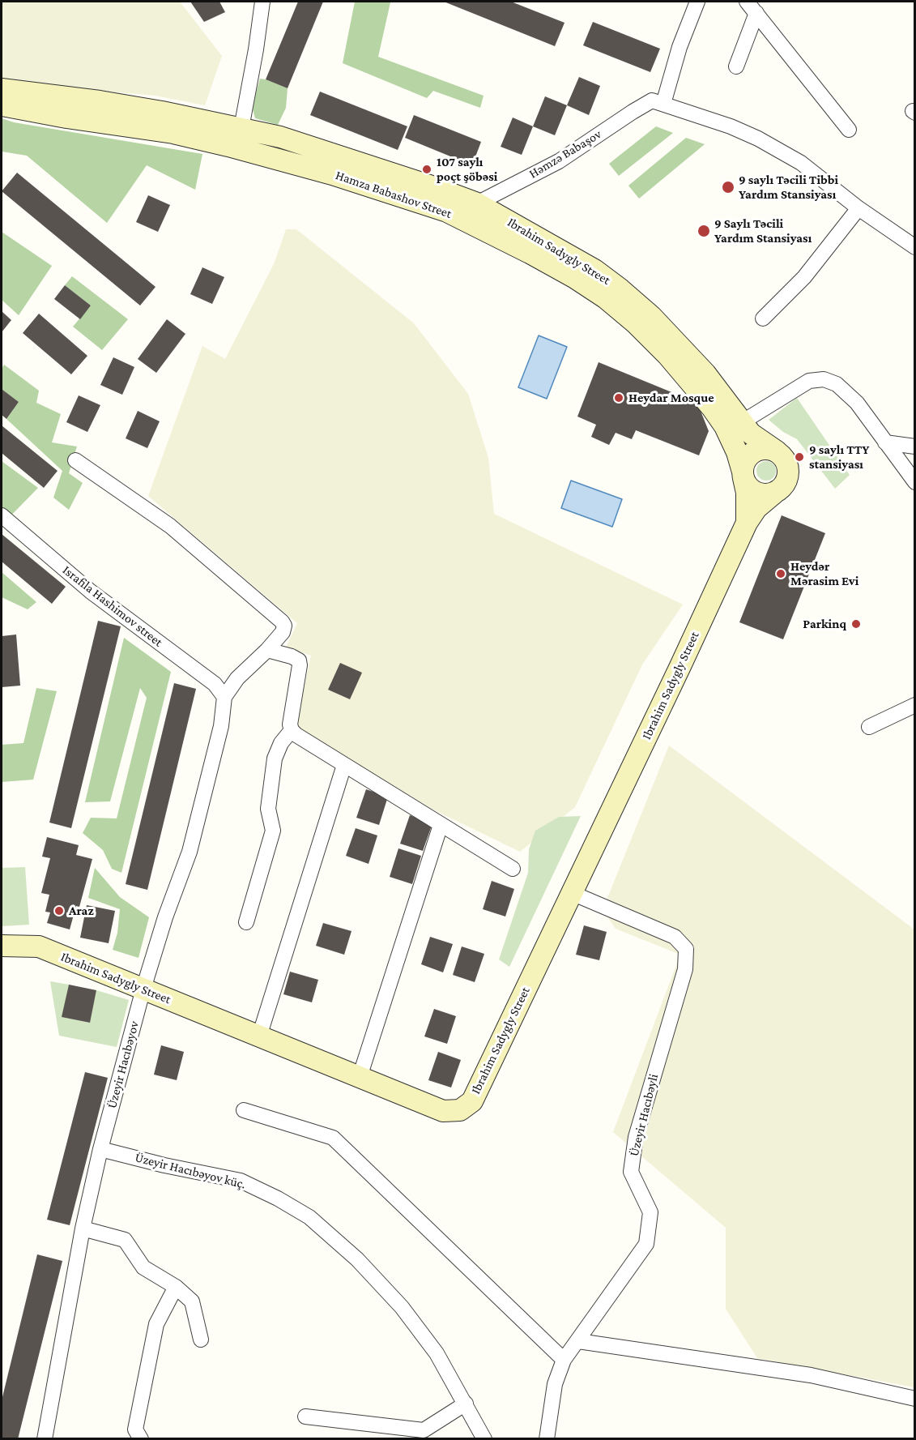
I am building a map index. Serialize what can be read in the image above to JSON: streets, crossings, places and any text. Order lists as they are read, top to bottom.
{
  "streets": {
    "street": [
      "Həmzə Babaşov",
      "Hamza Babashov Street",
      "Ibrahim Sadygly Street",
      "Israfila Hashimov street",
      "Üzeyir Hacıbəyov",
      "Üzeyir Hacıbəyli",
      "Üzeyir Hacıbəyov küç."
    ]
  },
  "crossings": [
    ["Həmzə Babaşov", "Hamza Babashov Street"],
    ["Həmzə Babaşov", "Ibrahim Sadygly Street"],
    ["Hamza Babashov Street", "Ibrahim Sadygly Street"],
    ["Ibrahim Sadygly Street", "Üzeyir Hacıbəyov"],
    ["Ibrahim Sadygly Street", "Üzeyir Hacıbəyli"],
    ["Israfila Hashimov street", "Üzeyir Hacıbəyov"],
    ["Üzeyir Hacıbəyov", "Üzeyir Hacıbəyov küç."]
  ],
  "places": [
    "107 saylı poçt şöbəsi",
    "9 saylı Təcili Tibbi Yardım Stansiyası",
    "9 Saylı Təcili Yardım Stansiyası",
    "Heydar Mosque",
    "9 saylı TTY stansiyası",
    "Heydər Mərasim Evi",
    "Parkinq",
    "Araz"
  ]
}
